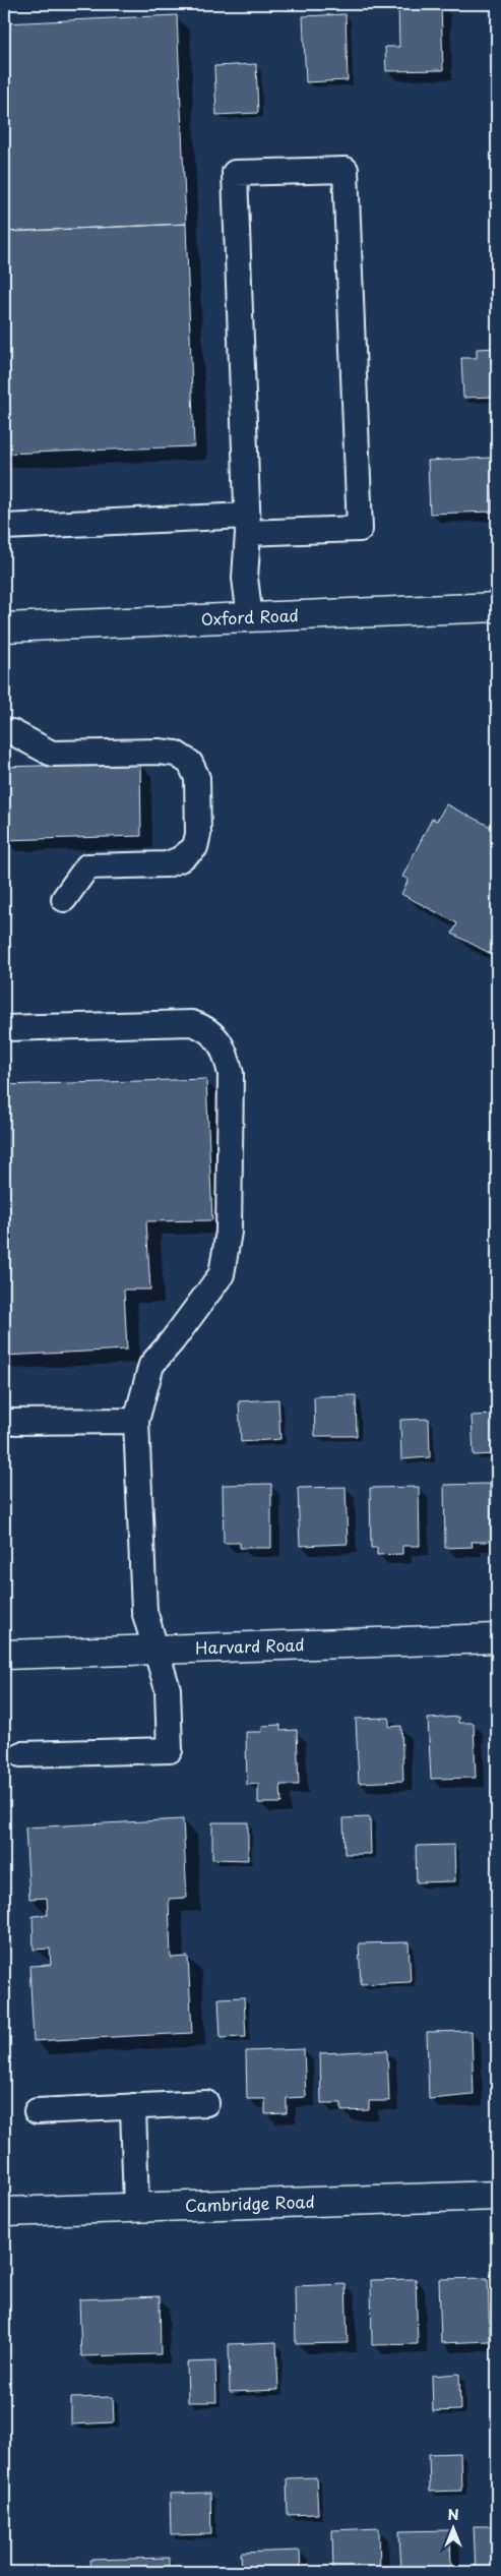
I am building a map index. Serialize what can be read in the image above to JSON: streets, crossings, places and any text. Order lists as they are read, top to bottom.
{
  "streets": {
    "street": ["Oxford Road", "Harvard Road", "Cambridge Road"]
  },
  "north": "top"
}
